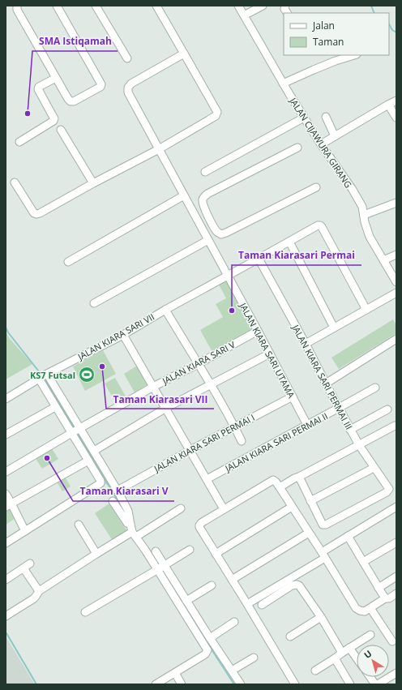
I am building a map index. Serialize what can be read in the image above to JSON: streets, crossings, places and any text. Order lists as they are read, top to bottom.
{
  "streets": {
    "street": [
      "JALAN CIJAWURA GIRANG",
      "JALAN KIARA SARI VII",
      "JALAN KIARA SARI UTAMA",
      "JALAN KIARA SARI V",
      "JALAN KIARA SARI PERMAI III",
      "JALAN KIARA SARI PERMAI II",
      "JALAN KIARA SARI PERMAI I"
    ]
  },
  "crossings": [
    ["JALAN KIARA SARI VII", "JALAN KIARA SARI UTAMA"],
    ["JALAN KIARA SARI VII", "JALAN KIARA SARI PERMAI III"],
    ["JALAN KIARA SARI UTAMA", "JALAN KIARA SARI V"],
    ["JALAN KIARA SARI UTAMA", "JALAN KIARA SARI PERMAI II"],
    ["JALAN KIARA SARI UTAMA", "JALAN KIARA SARI PERMAI I"],
    ["JALAN KIARA SARI PERMAI III", "JALAN KIARA SARI PERMAI II"]
  ],
  "places": {
    "other": [
      "SMA Istiqamah",
      "Taman Kiarasari Permai",
      "Taman Kiarasari VII",
      "Taman Kiarasari V"
    ],
    "sports": ["KS7 Futsal"]
  },
  "legend": ["Jalan", "Taman"],
  "north": "top left"
}
